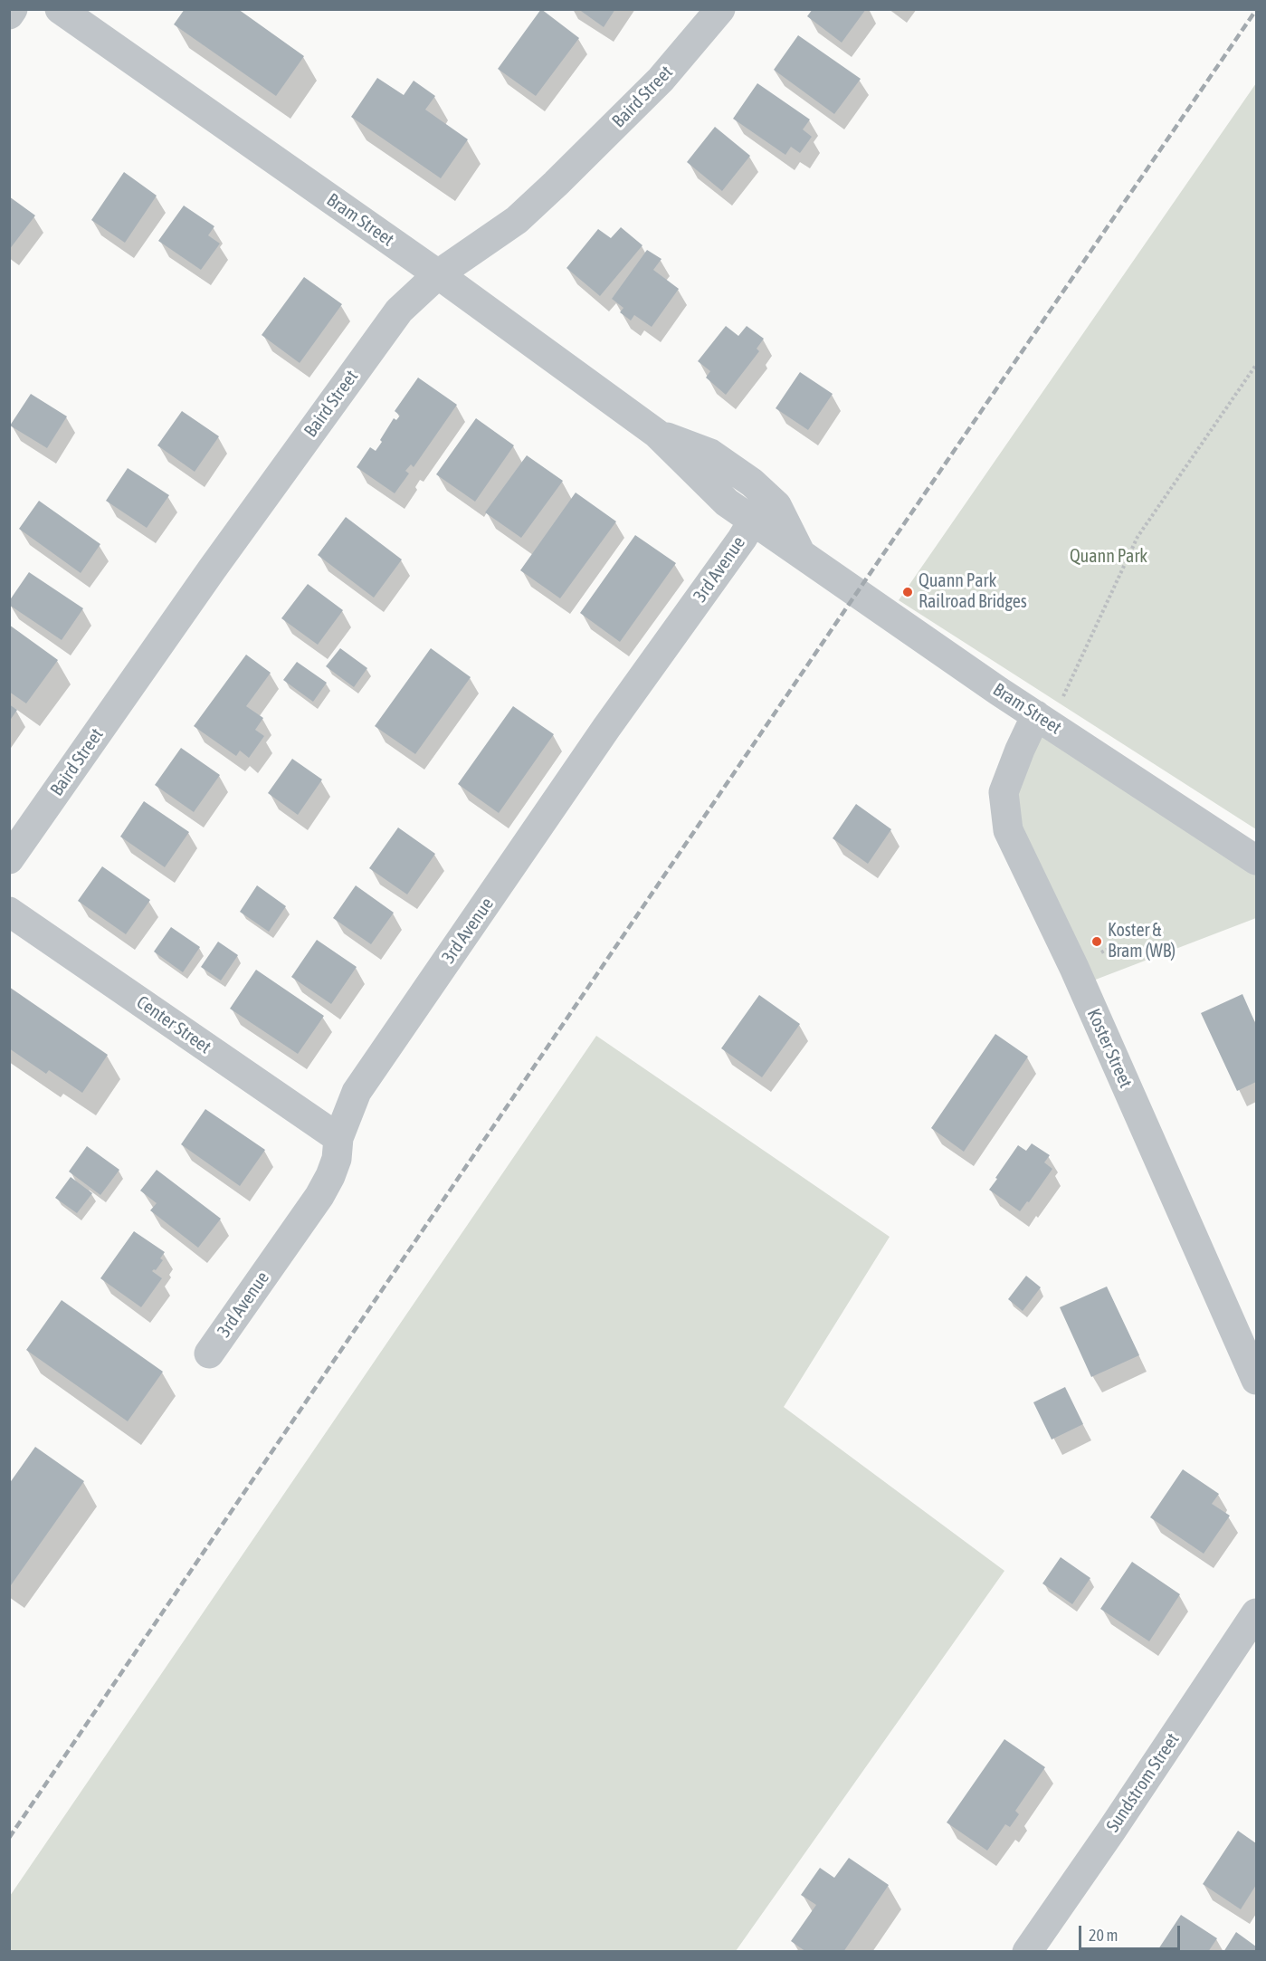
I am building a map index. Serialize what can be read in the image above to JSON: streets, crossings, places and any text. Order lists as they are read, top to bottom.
{
  "streets": {
    "street": [
      "Baird Street",
      "Bram Street",
      "3rd Avenue",
      "Center Street",
      "Koster Street",
      "Sundstrom Street"
    ]
  },
  "crossings": [
    ["Baird Street", "Bram Street"],
    ["Bram Street", "3rd Avenue"],
    ["Bram Street", "Koster Street"],
    ["3rd Avenue", "Center Street"]
  ],
  "parks": ["Quann Park"],
  "places": ["Quann Park Railroad Bridges", "Koster & Bram (WB)"],
  "scale_bar": "20 m"
}
